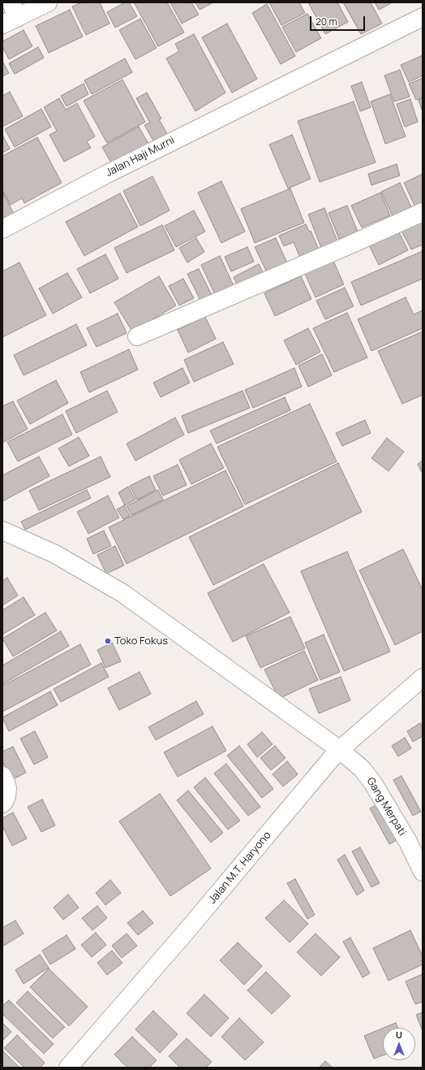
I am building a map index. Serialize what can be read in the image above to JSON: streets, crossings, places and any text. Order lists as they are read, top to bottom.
{
  "streets": {
    "street": ["Jalan Haji Murni", "Gang Merpati", "Jalan M.T. Haryono"]
  },
  "crossings": [
    ["Gang Merpati", "Jalan M.T. Haryono"]
  ],
  "places": ["Toko Fokus"],
  "scale_bar": "20 m",
  "north": "top"
}
